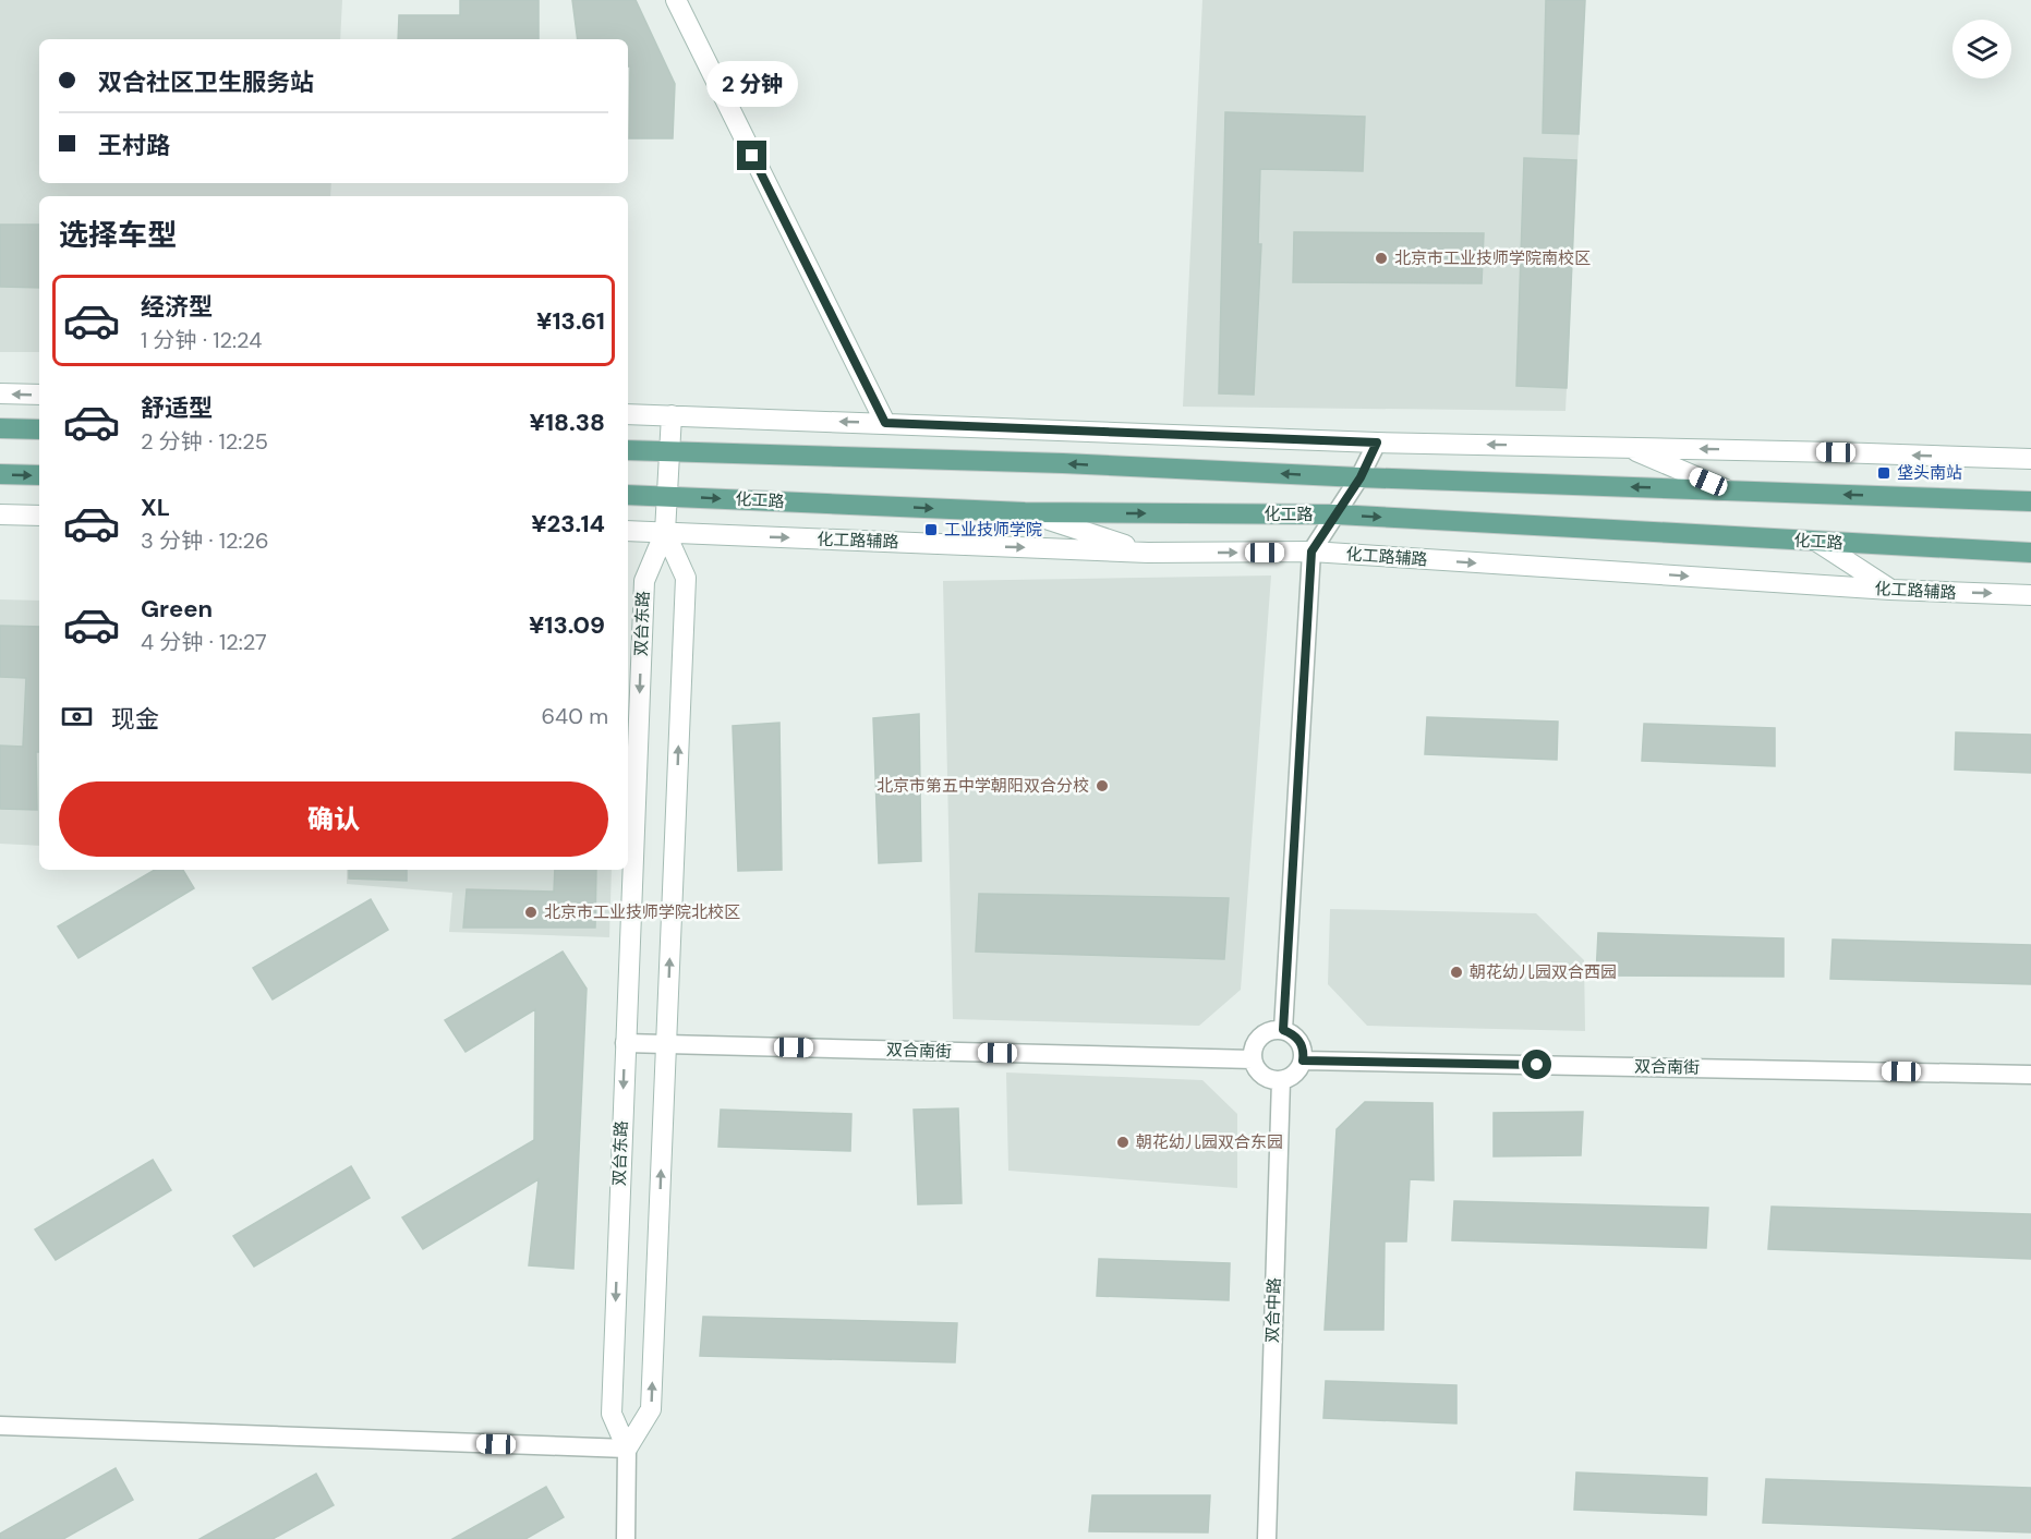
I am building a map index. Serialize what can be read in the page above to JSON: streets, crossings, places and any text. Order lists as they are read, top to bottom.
{
  "streets": {
    "main road": ["化工路"],
    "street": [
      "化工路辅路",
      "双台东路",
      "双合南街",
      "双合中路"
    ]
  },
  "crossings": [
    ["化工路辅路", "双台东路"],
    ["双台东路", "双合南街"],
    ["双合南街", "双合中路"]
  ],
  "places": {
    "other": [
      "北京市工业技师学院南校区",
      "北京市第五中学朝阳双合分校",
      "北京市工业技师学院北校区",
      "朝花幼儿园双合西园",
      "朝花幼儿园双合东园"
    ],
    "transit": ["垡头南站", "工业技师学院"]
  },
  "page": {
    "banner": ["双合社区卫生服务站", "王村路"],
    "bubble": "2 分钟",
    "heading": "选择车型",
    "list": [
      {
        "name": "经济型",
        "note": "1 分钟 · 12:24",
        "value": "¥13.61"
      },
      {
        "name": "舒适型",
        "note": "2 分钟 · 12:25",
        "value": "¥18.38"
      },
      {
        "name": "XL",
        "note": "3 分钟 · 12:26",
        "value": "¥23.14"
      },
      {
        "name": "Green",
        "note": "4 分钟 · 12:27",
        "value": "¥13.09"
      }
    ],
    "pay": ["现金", "640 m"],
    "buttons": "确认"
  }
}
